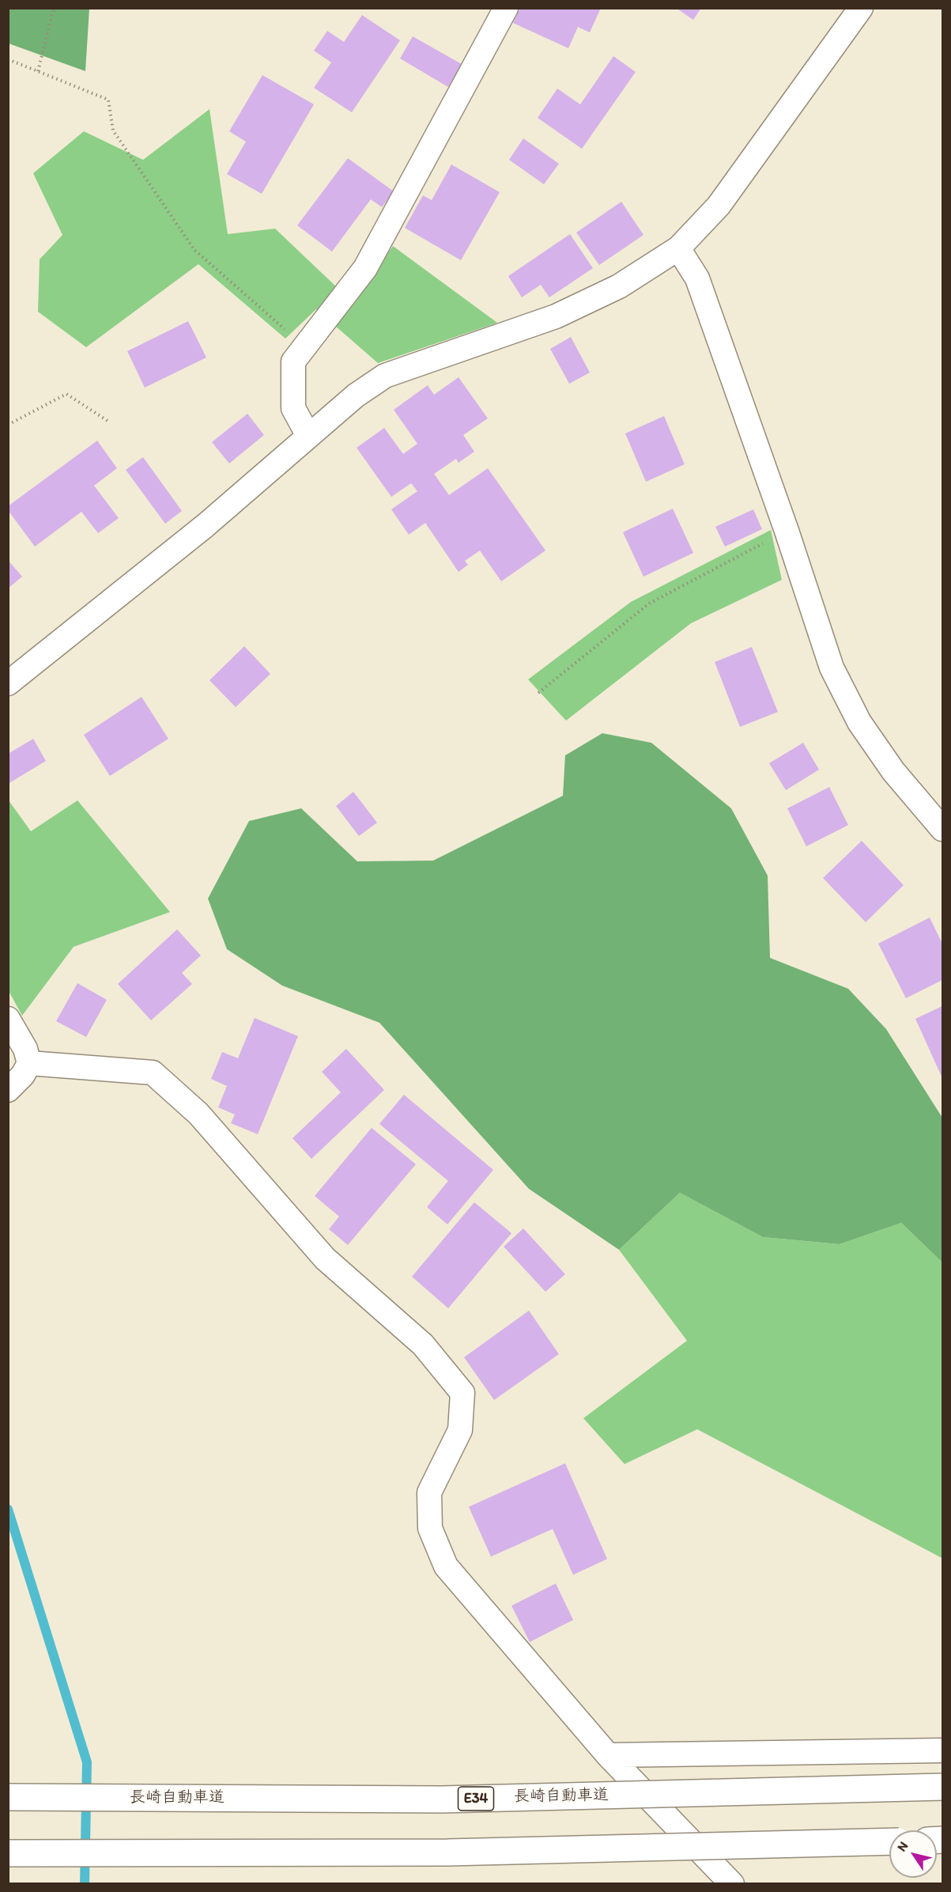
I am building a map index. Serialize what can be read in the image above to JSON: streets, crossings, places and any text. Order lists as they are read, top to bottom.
{
  "streets": {
    "highway": ["長崎自動車道", "E34"]
  },
  "north": "top left"
}
